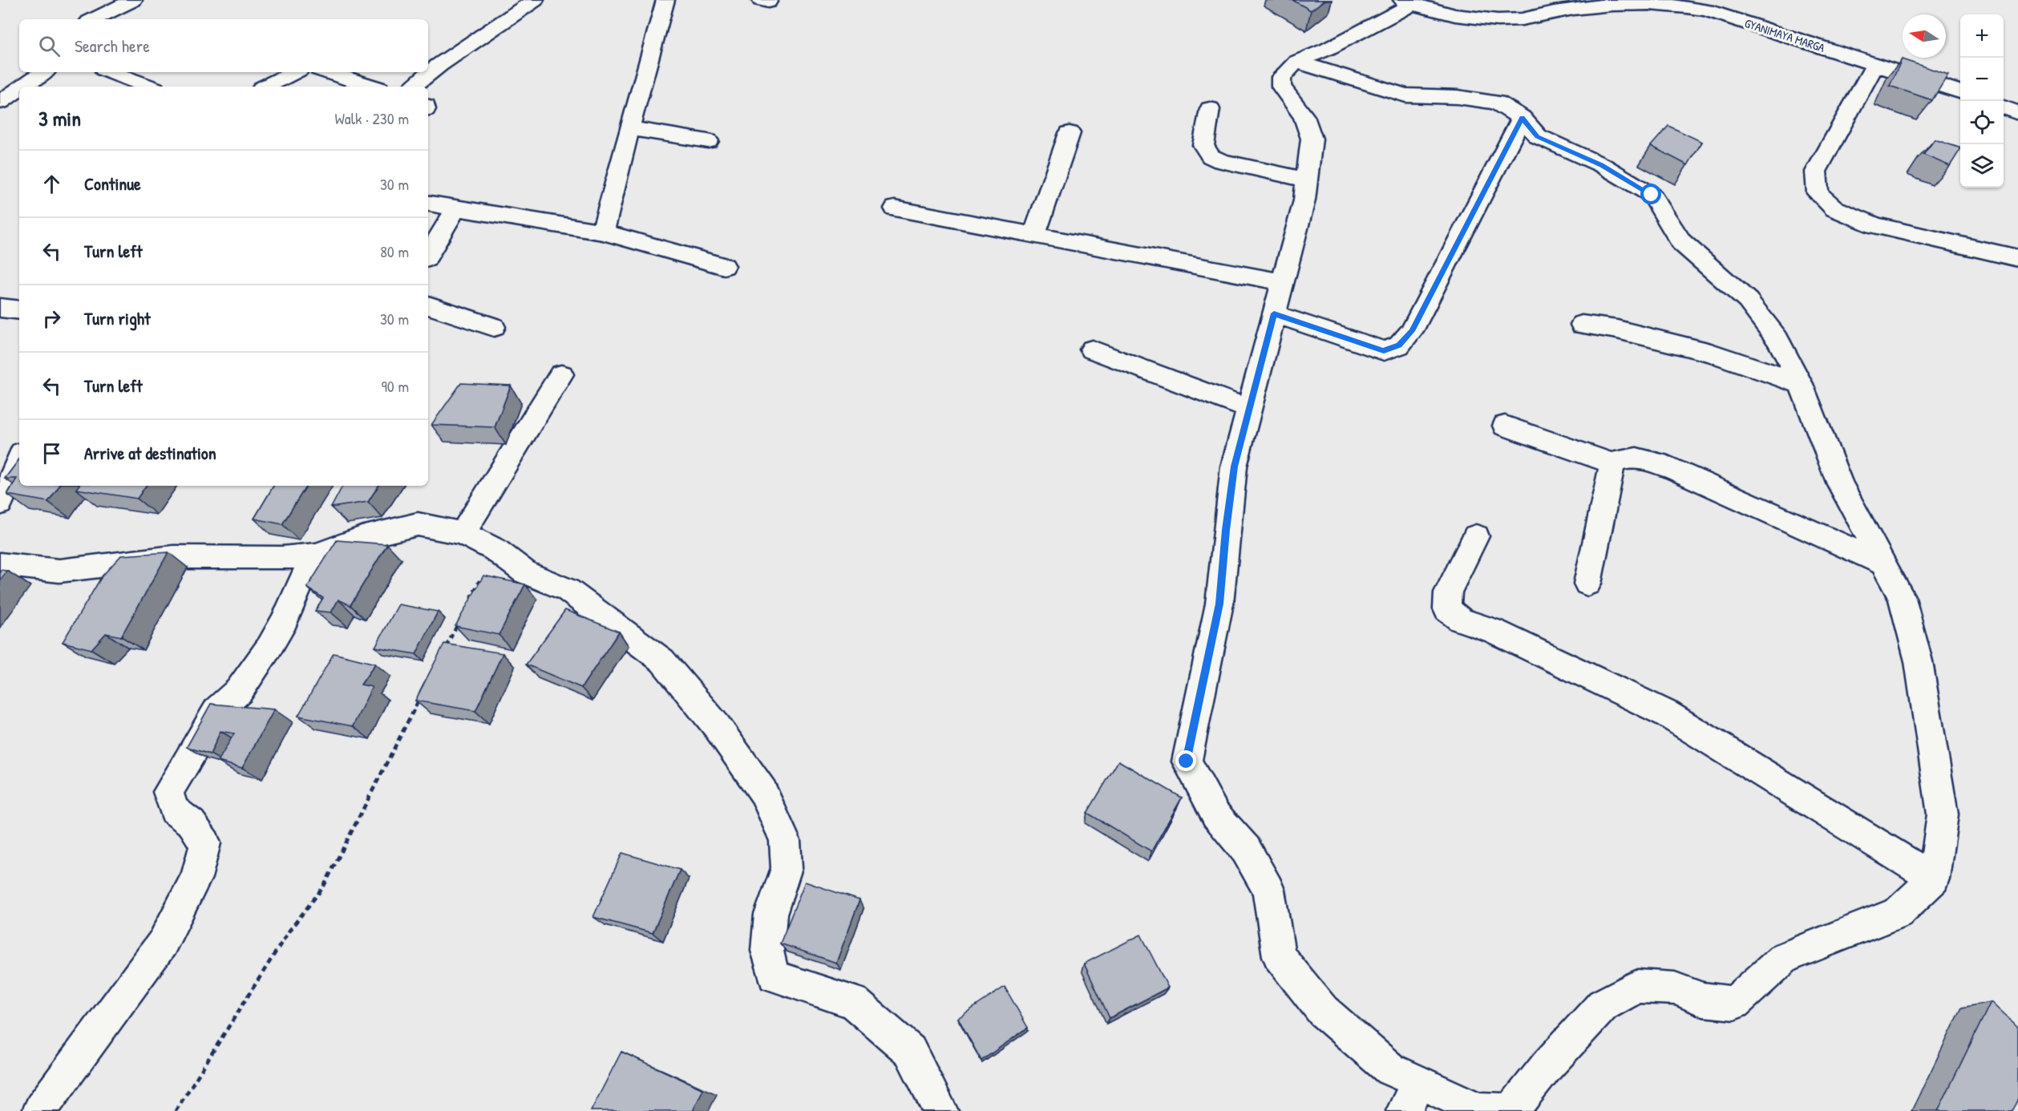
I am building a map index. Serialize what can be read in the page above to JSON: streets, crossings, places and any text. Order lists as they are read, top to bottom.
{
  "streets": {
    "street": ["GYANIMAYA MARGA"]
  },
  "north": "left",
  "page": {
    "map_buttons": ["+", "−"],
    "search": "Search here",
    "heading": ["3 min", "Walk · 230 m"],
    "list": [
      ["Continue", "30 m"],
      ["Turn left", "80 m"],
      ["Turn right", "30 m"],
      ["Turn left", "90 m"],
      "Arrive at destination"
    ]
  }
}
